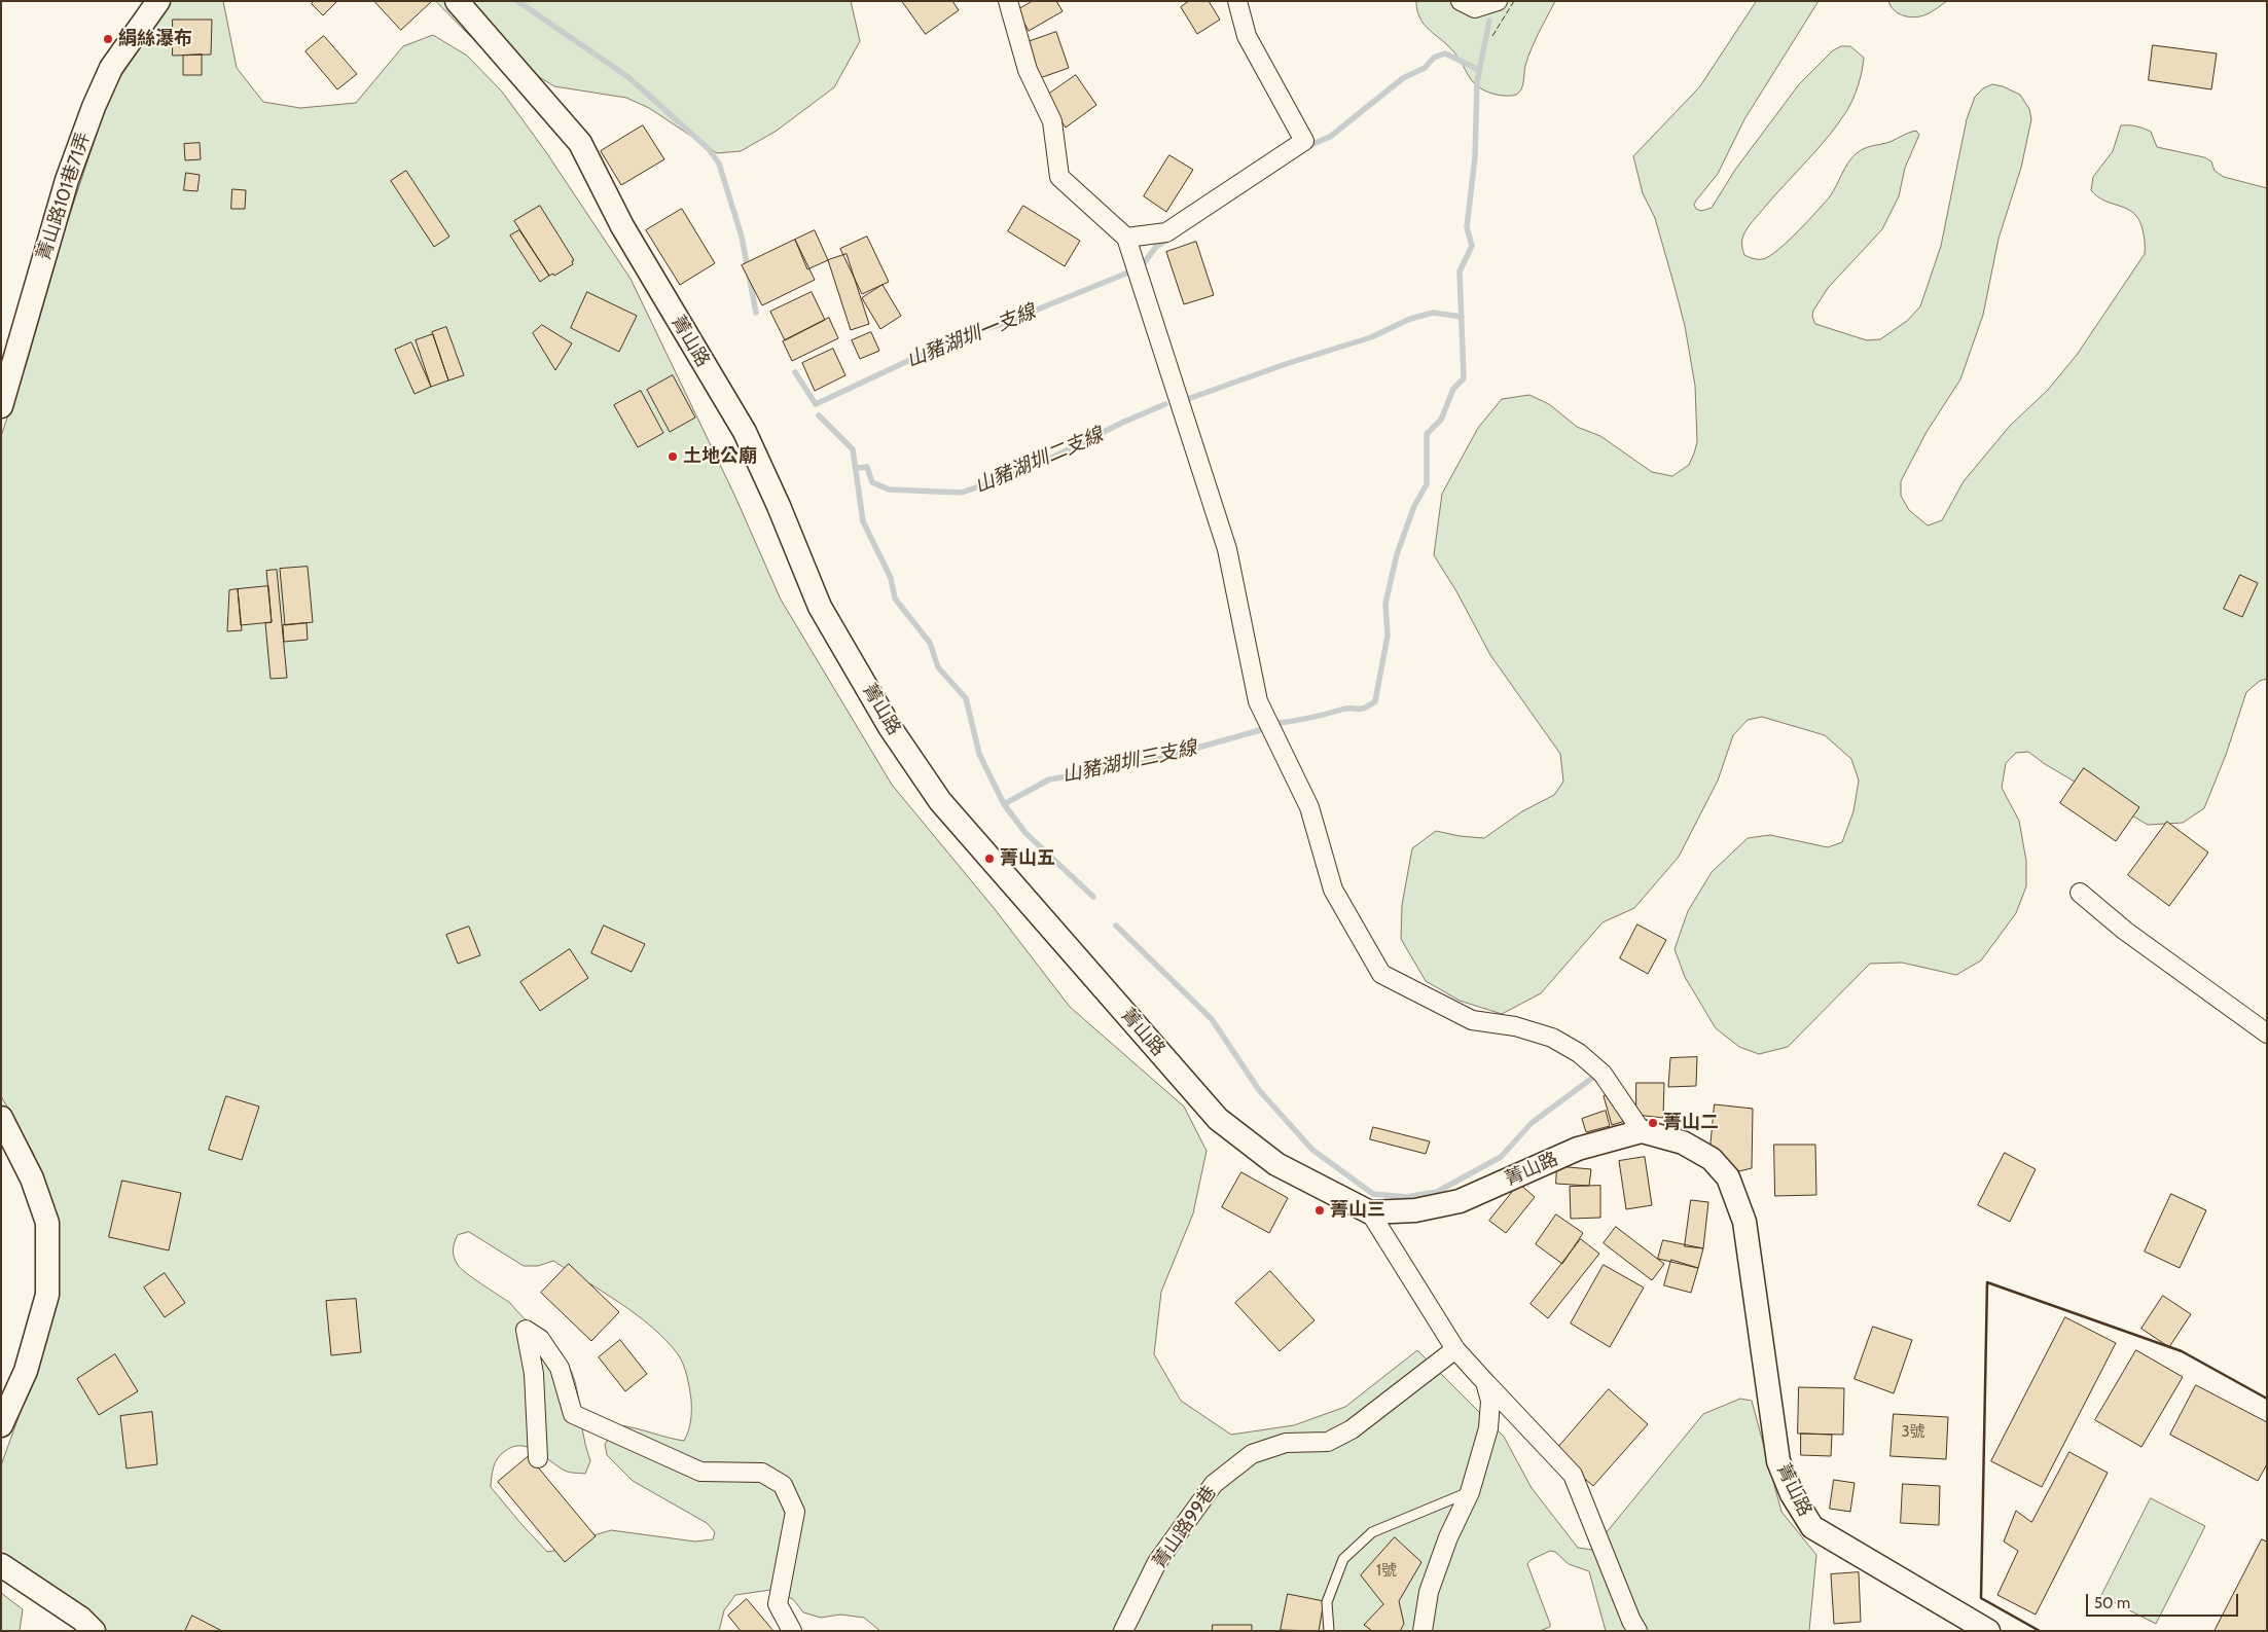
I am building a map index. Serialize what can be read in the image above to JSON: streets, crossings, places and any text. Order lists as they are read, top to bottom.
{
  "streets": {
    "street": ["菁山路101巷71弄", "菁山路", "菁山路99巷"]
  },
  "water": ["山豬湖圳一支線", "山豬湖圳二支線", "山豬湖圳三支線"],
  "places": [
    "絹絲瀑布",
    "土地公廟",
    "菁山五",
    "菁山二",
    "菁山三"
  ],
  "house_numbers": ["3號", "1號"],
  "scale_bar": "50 m"
}
